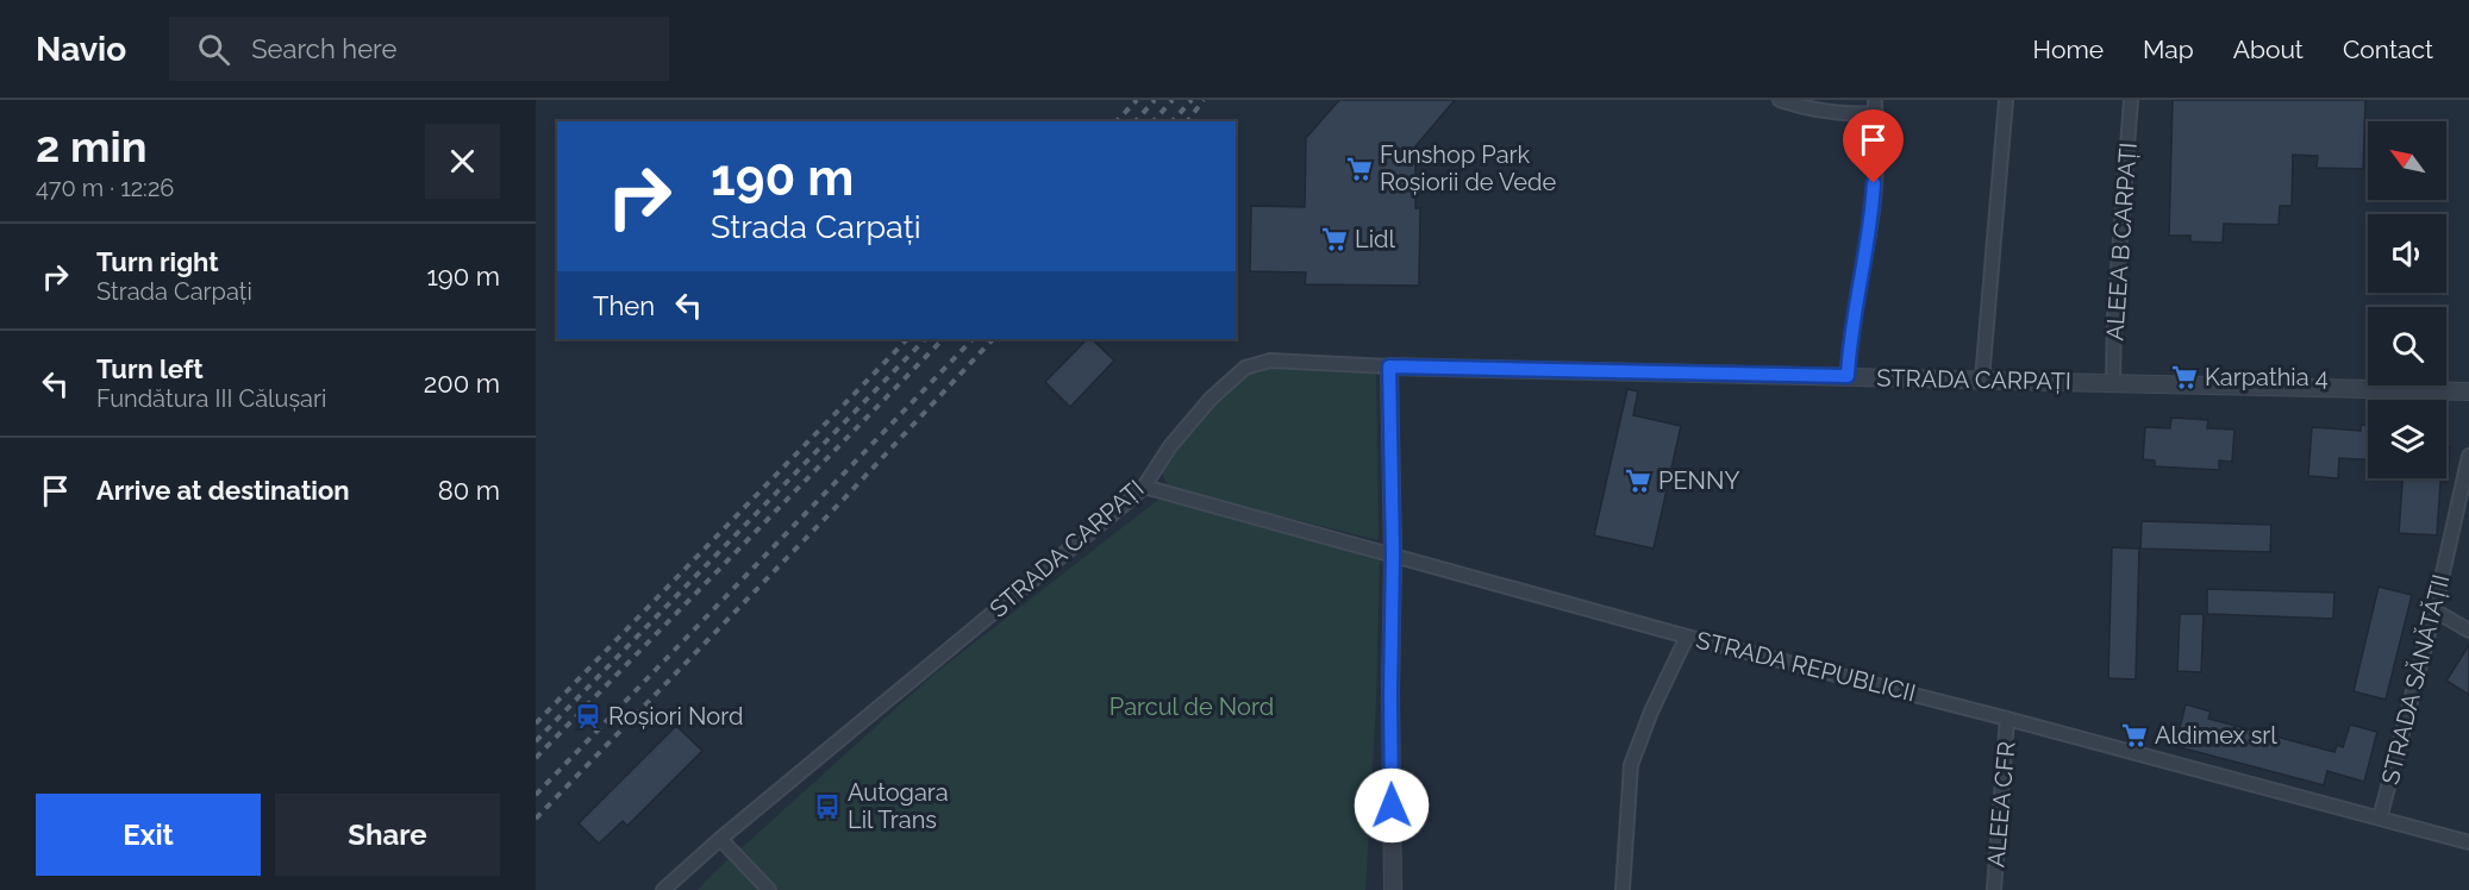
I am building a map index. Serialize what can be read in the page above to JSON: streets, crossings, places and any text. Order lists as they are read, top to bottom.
{
  "streets": {
    "street": [
      "ALEEA B CARPAȚI",
      "STRADA CARPAȚI",
      "STRADA REPUBLICII",
      "STRADA SĂNĂTĂȚII",
      "ALEEA CFR"
    ]
  },
  "crossings": [
    ["ALEEA B CARPAȚI", "STRADA CARPAȚI"],
    ["STRADA CARPAȚI", "STRADA REPUBLICII"],
    ["STRADA REPUBLICII", "STRADA SĂNĂTĂȚII"],
    ["STRADA REPUBLICII", "ALEEA CFR"]
  ],
  "parks": ["Parcul de Nord"],
  "places": {
    "supermarket": [
      "Funshop Park Roșiorii de Vede",
      "Lidl",
      "Karpathia 4",
      "PENNY",
      "Aldimex srl"
    ],
    "station": ["Roșiori Nord"],
    "bus stop": ["Autogara Lil Trans"]
  },
  "north": "top left",
  "page": {
    "header": "Navio",
    "search": "Search here",
    "nav": [
      "Home",
      "Map",
      "About",
      "Contact"
    ],
    "heading": ["2 min", "470 m · 12:26"],
    "turn": ["190 m", "Strada Carpați"],
    "list": [
      {
        "name": "Turn right",
        "note": "Strada Carpați",
        "value": "190 m"
      },
      {
        "name": "Turn left",
        "note": "Fundătura III Călușari",
        "value": "200 m"
      },
      {
        "name": "Arrive at destination",
        "value": "80 m"
      }
    ],
    "then": "Then",
    "buttons": ["Exit", "Share"]
  }
}
